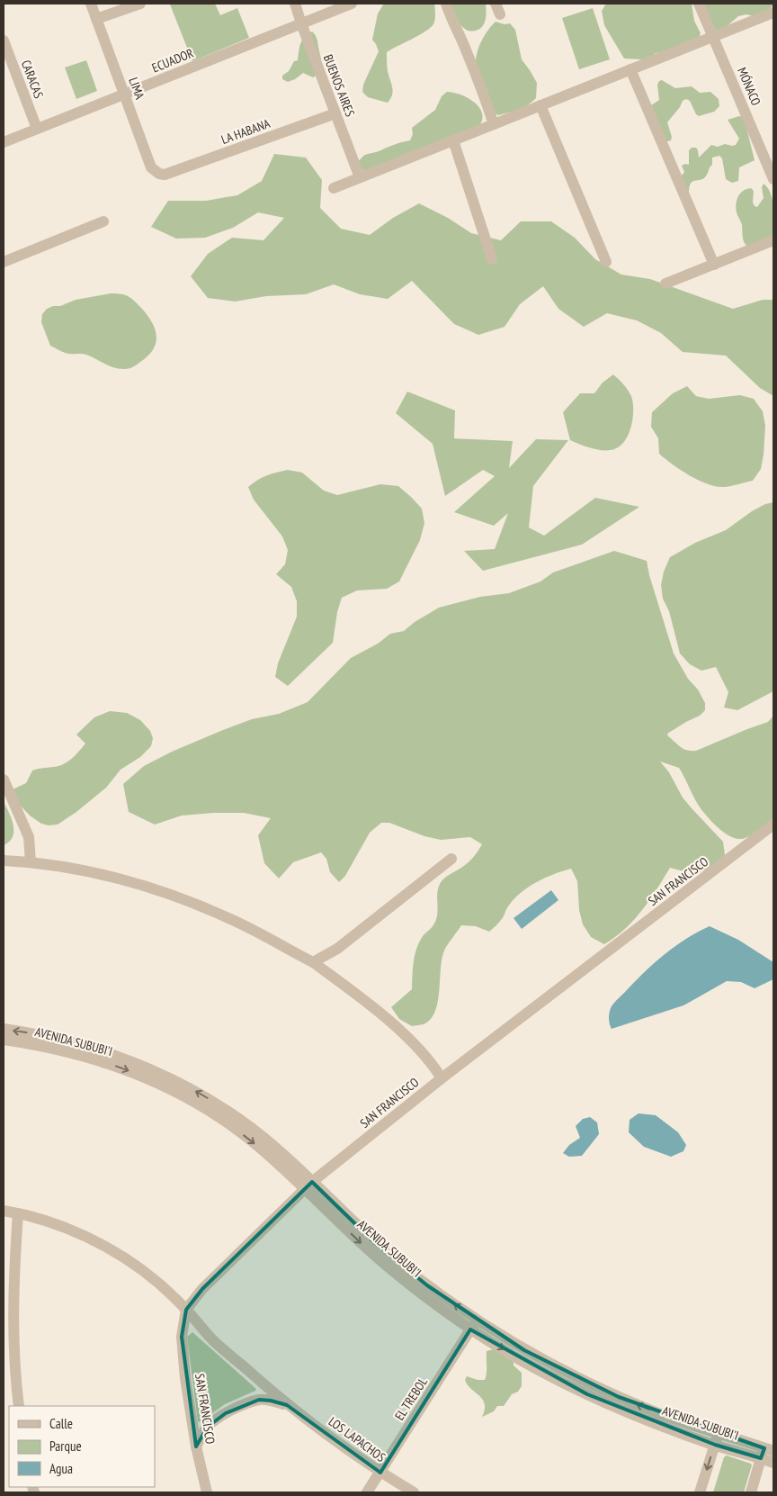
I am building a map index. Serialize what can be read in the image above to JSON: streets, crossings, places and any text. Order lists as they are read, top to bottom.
{
  "streets": {
    "street": [
      "ECUADOR",
      "CARACAS",
      "BUENOS AIRES",
      "MÓNACO",
      "LIMA",
      "LA HABANA",
      "SAN FRANCISCO",
      "AVENIDA SUBUBI'I",
      "EL TREBOL",
      "LOS LAPACHOS"
    ]
  },
  "crossings": [
    ["ECUADOR", "CARACAS"],
    ["ECUADOR", "BUENOS AIRES"],
    ["ECUADOR", "LIMA"],
    ["BUENOS AIRES", "LA HABANA"],
    ["LIMA", "LA HABANA"],
    ["SAN FRANCISCO", "AVENIDA SUBUBI'I"],
    ["SAN FRANCISCO", "LOS LAPACHOS"],
    ["AVENIDA SUBUBI'I", "EL TREBOL"],
    ["EL TREBOL", "LOS LAPACHOS"]
  ],
  "legend": ["Calle", "Parque", "Agua"]
}
